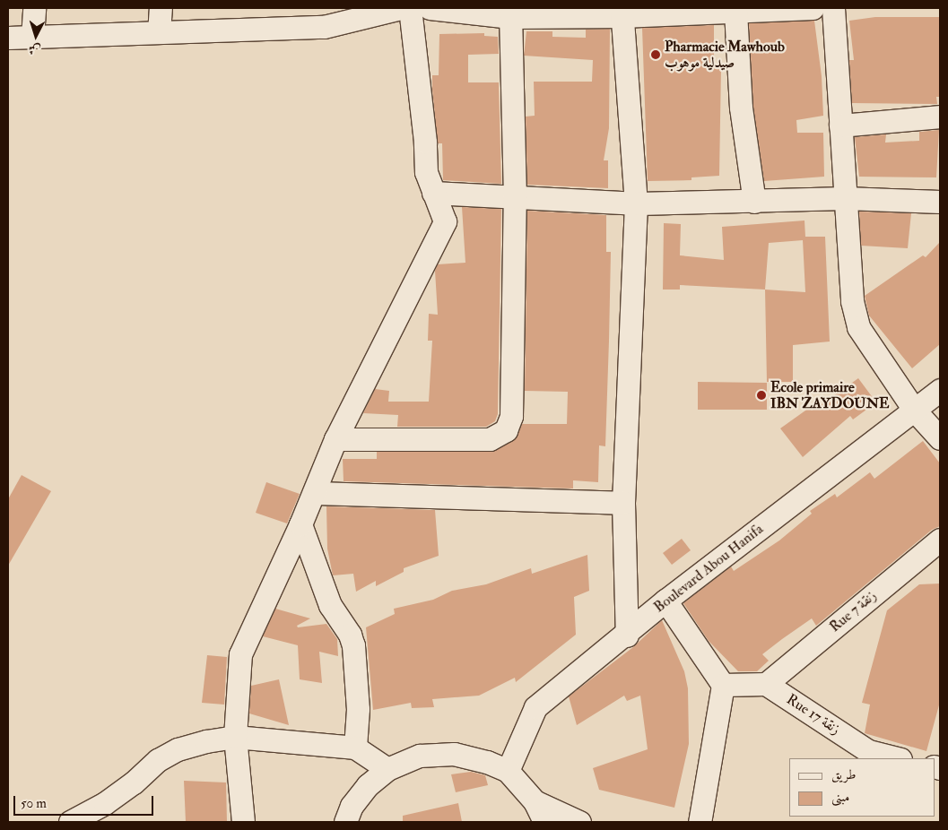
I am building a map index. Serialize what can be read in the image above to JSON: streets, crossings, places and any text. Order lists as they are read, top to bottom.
{
  "streets": {
    "street": ["Boulevard Abou Hanifa", "Rue 7 زنقة", "Rue 17 زنقة"]
  },
  "crossings": [
    ["Rue 7 زنقة", "Rue 17 زنقة"]
  ],
  "places": ["Pharmacie Mawhoub صيدلية موهوب", "Ecole primaire IBN ZAYDOUNE"],
  "legend": ["طريق", "مبنى"],
  "scale_bar": "50 m",
  "north": "bottom"
}
